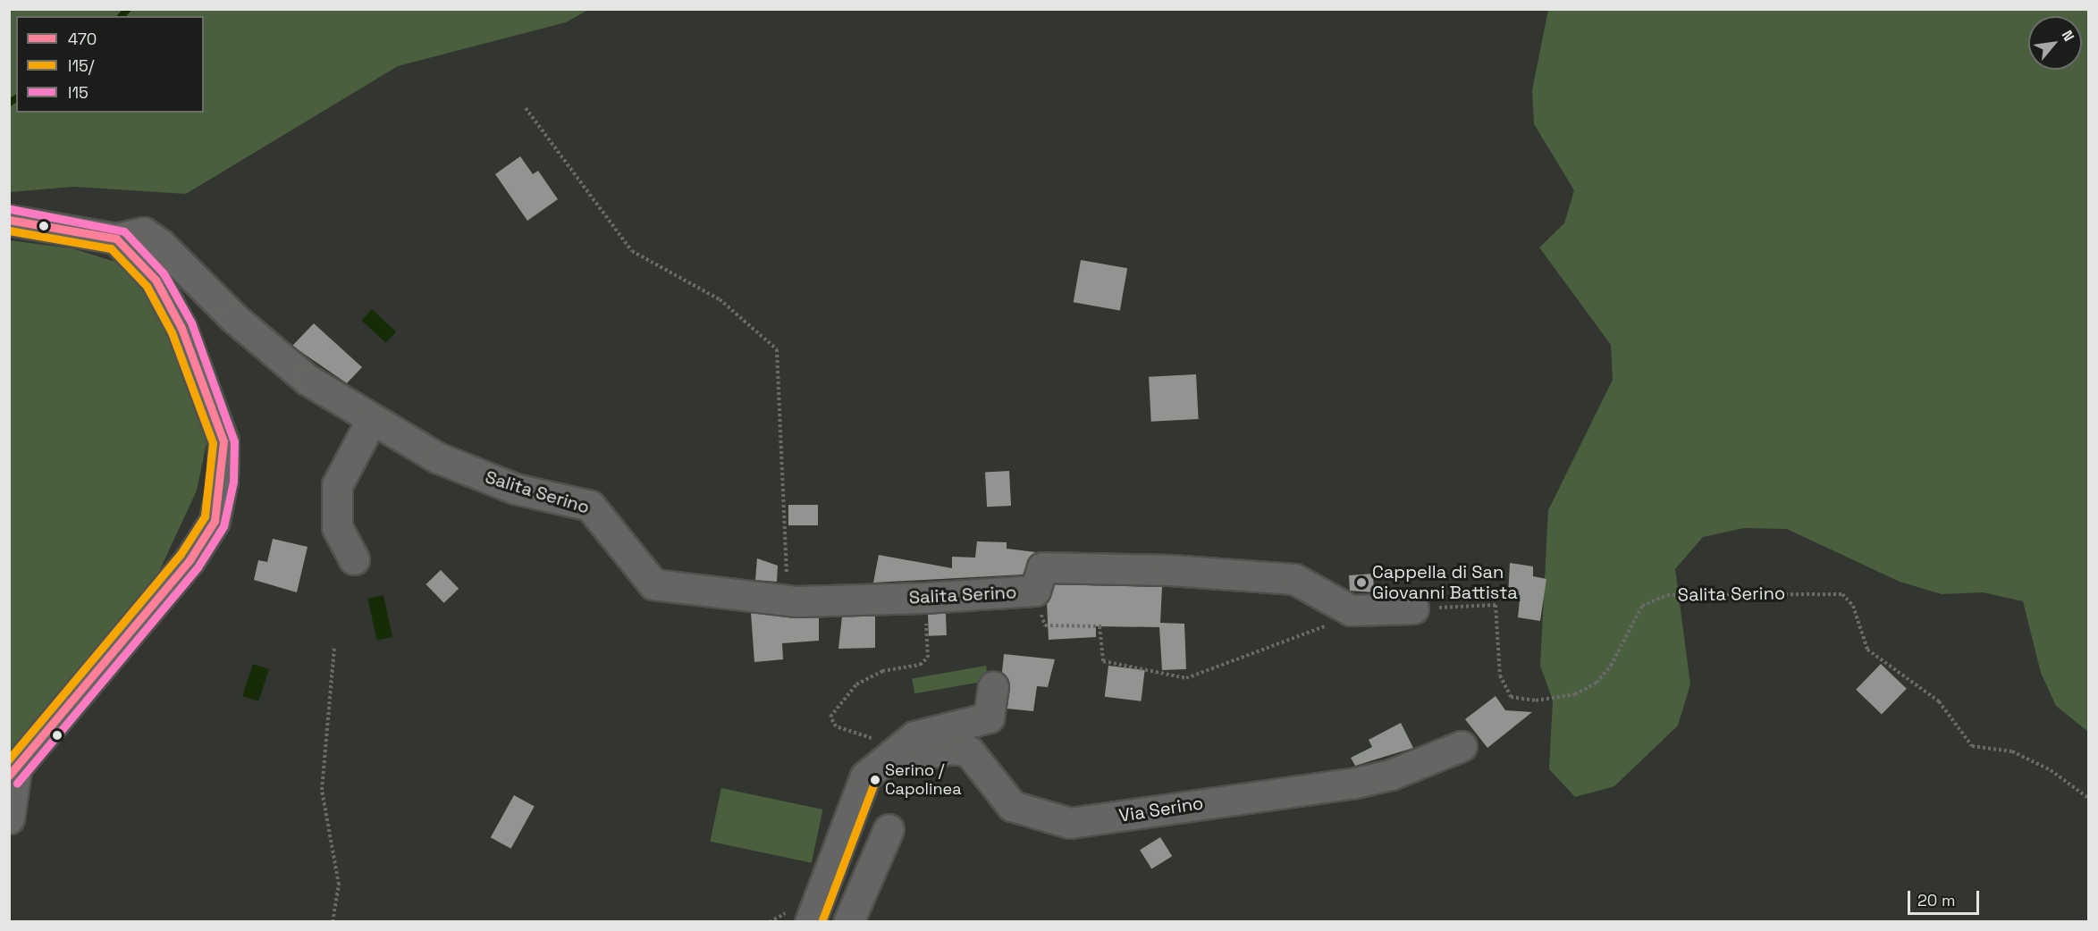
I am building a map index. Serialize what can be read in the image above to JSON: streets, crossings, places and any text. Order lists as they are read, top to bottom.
{
  "streets": {
    "street": ["Salita Serino", "Via Serino"]
  },
  "places": ["Cappella di San Giovanni Battista", "Serino / Capolinea"],
  "lines": ["transit line I15", "transit line 470", "transit line I15/"],
  "legend": ["470", "I15/", "I15"],
  "scale_bar": "20 m",
  "north": "top right"
}
